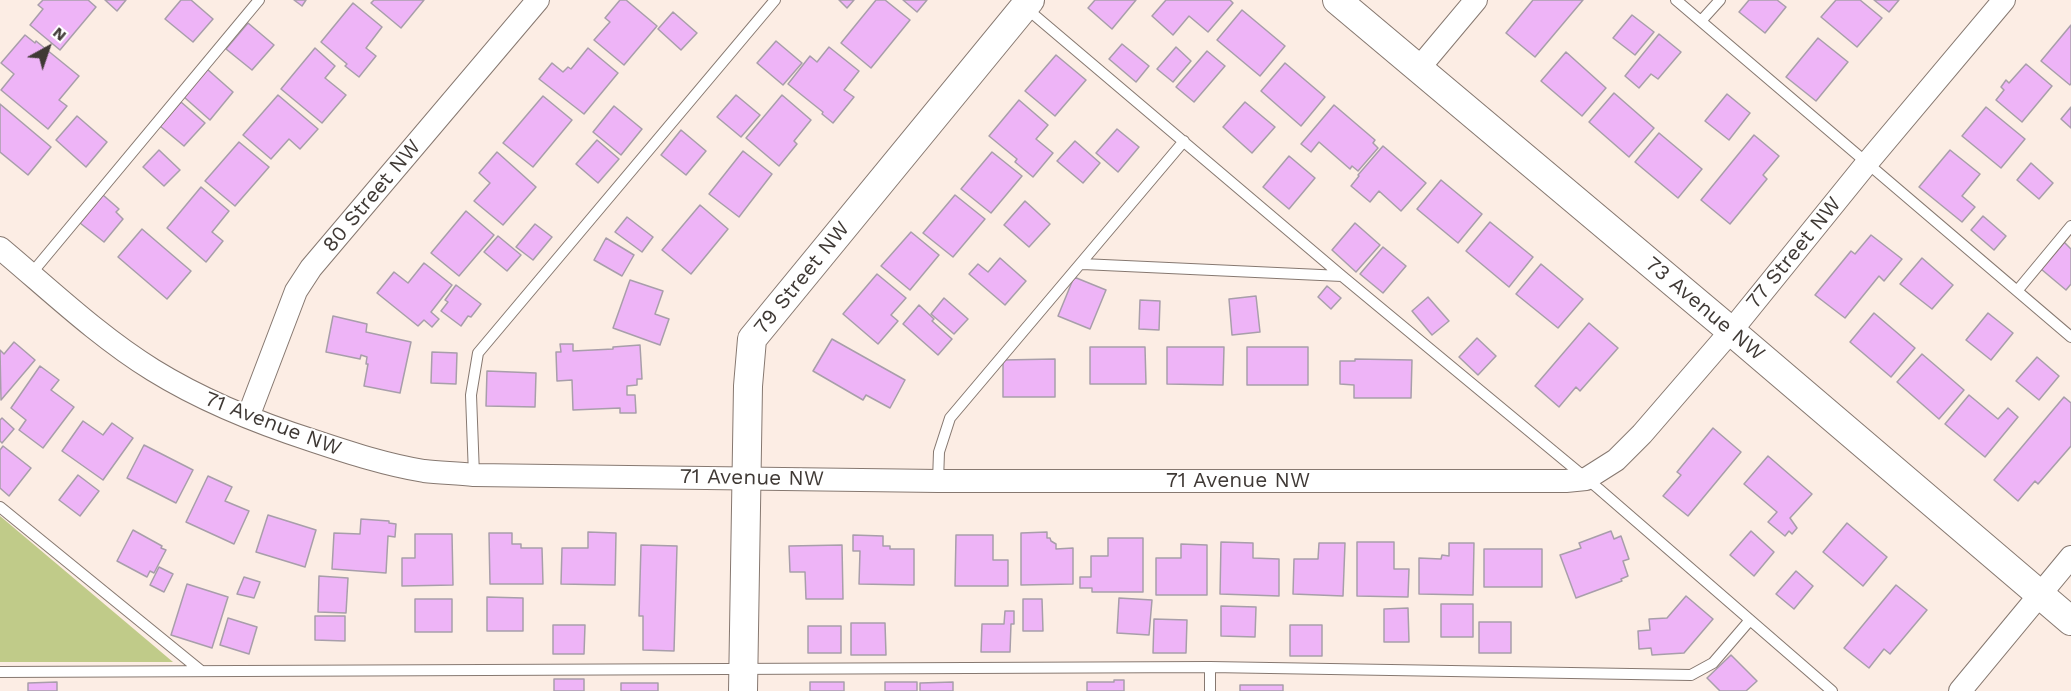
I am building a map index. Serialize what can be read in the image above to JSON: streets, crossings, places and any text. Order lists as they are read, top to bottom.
{
  "streets": {
    "street": [
      "80 Street NW",
      "77 Street NW",
      "79 Street NW",
      "73 Avenue NW",
      "71 Avenue NW"
    ]
  },
  "crossings": [
    ["80 Street NW", "71 Avenue NW"],
    ["77 Street NW", "73 Avenue NW"],
    ["77 Street NW", "71 Avenue NW"],
    ["79 Street NW", "71 Avenue NW"]
  ],
  "north": "top right"
}
